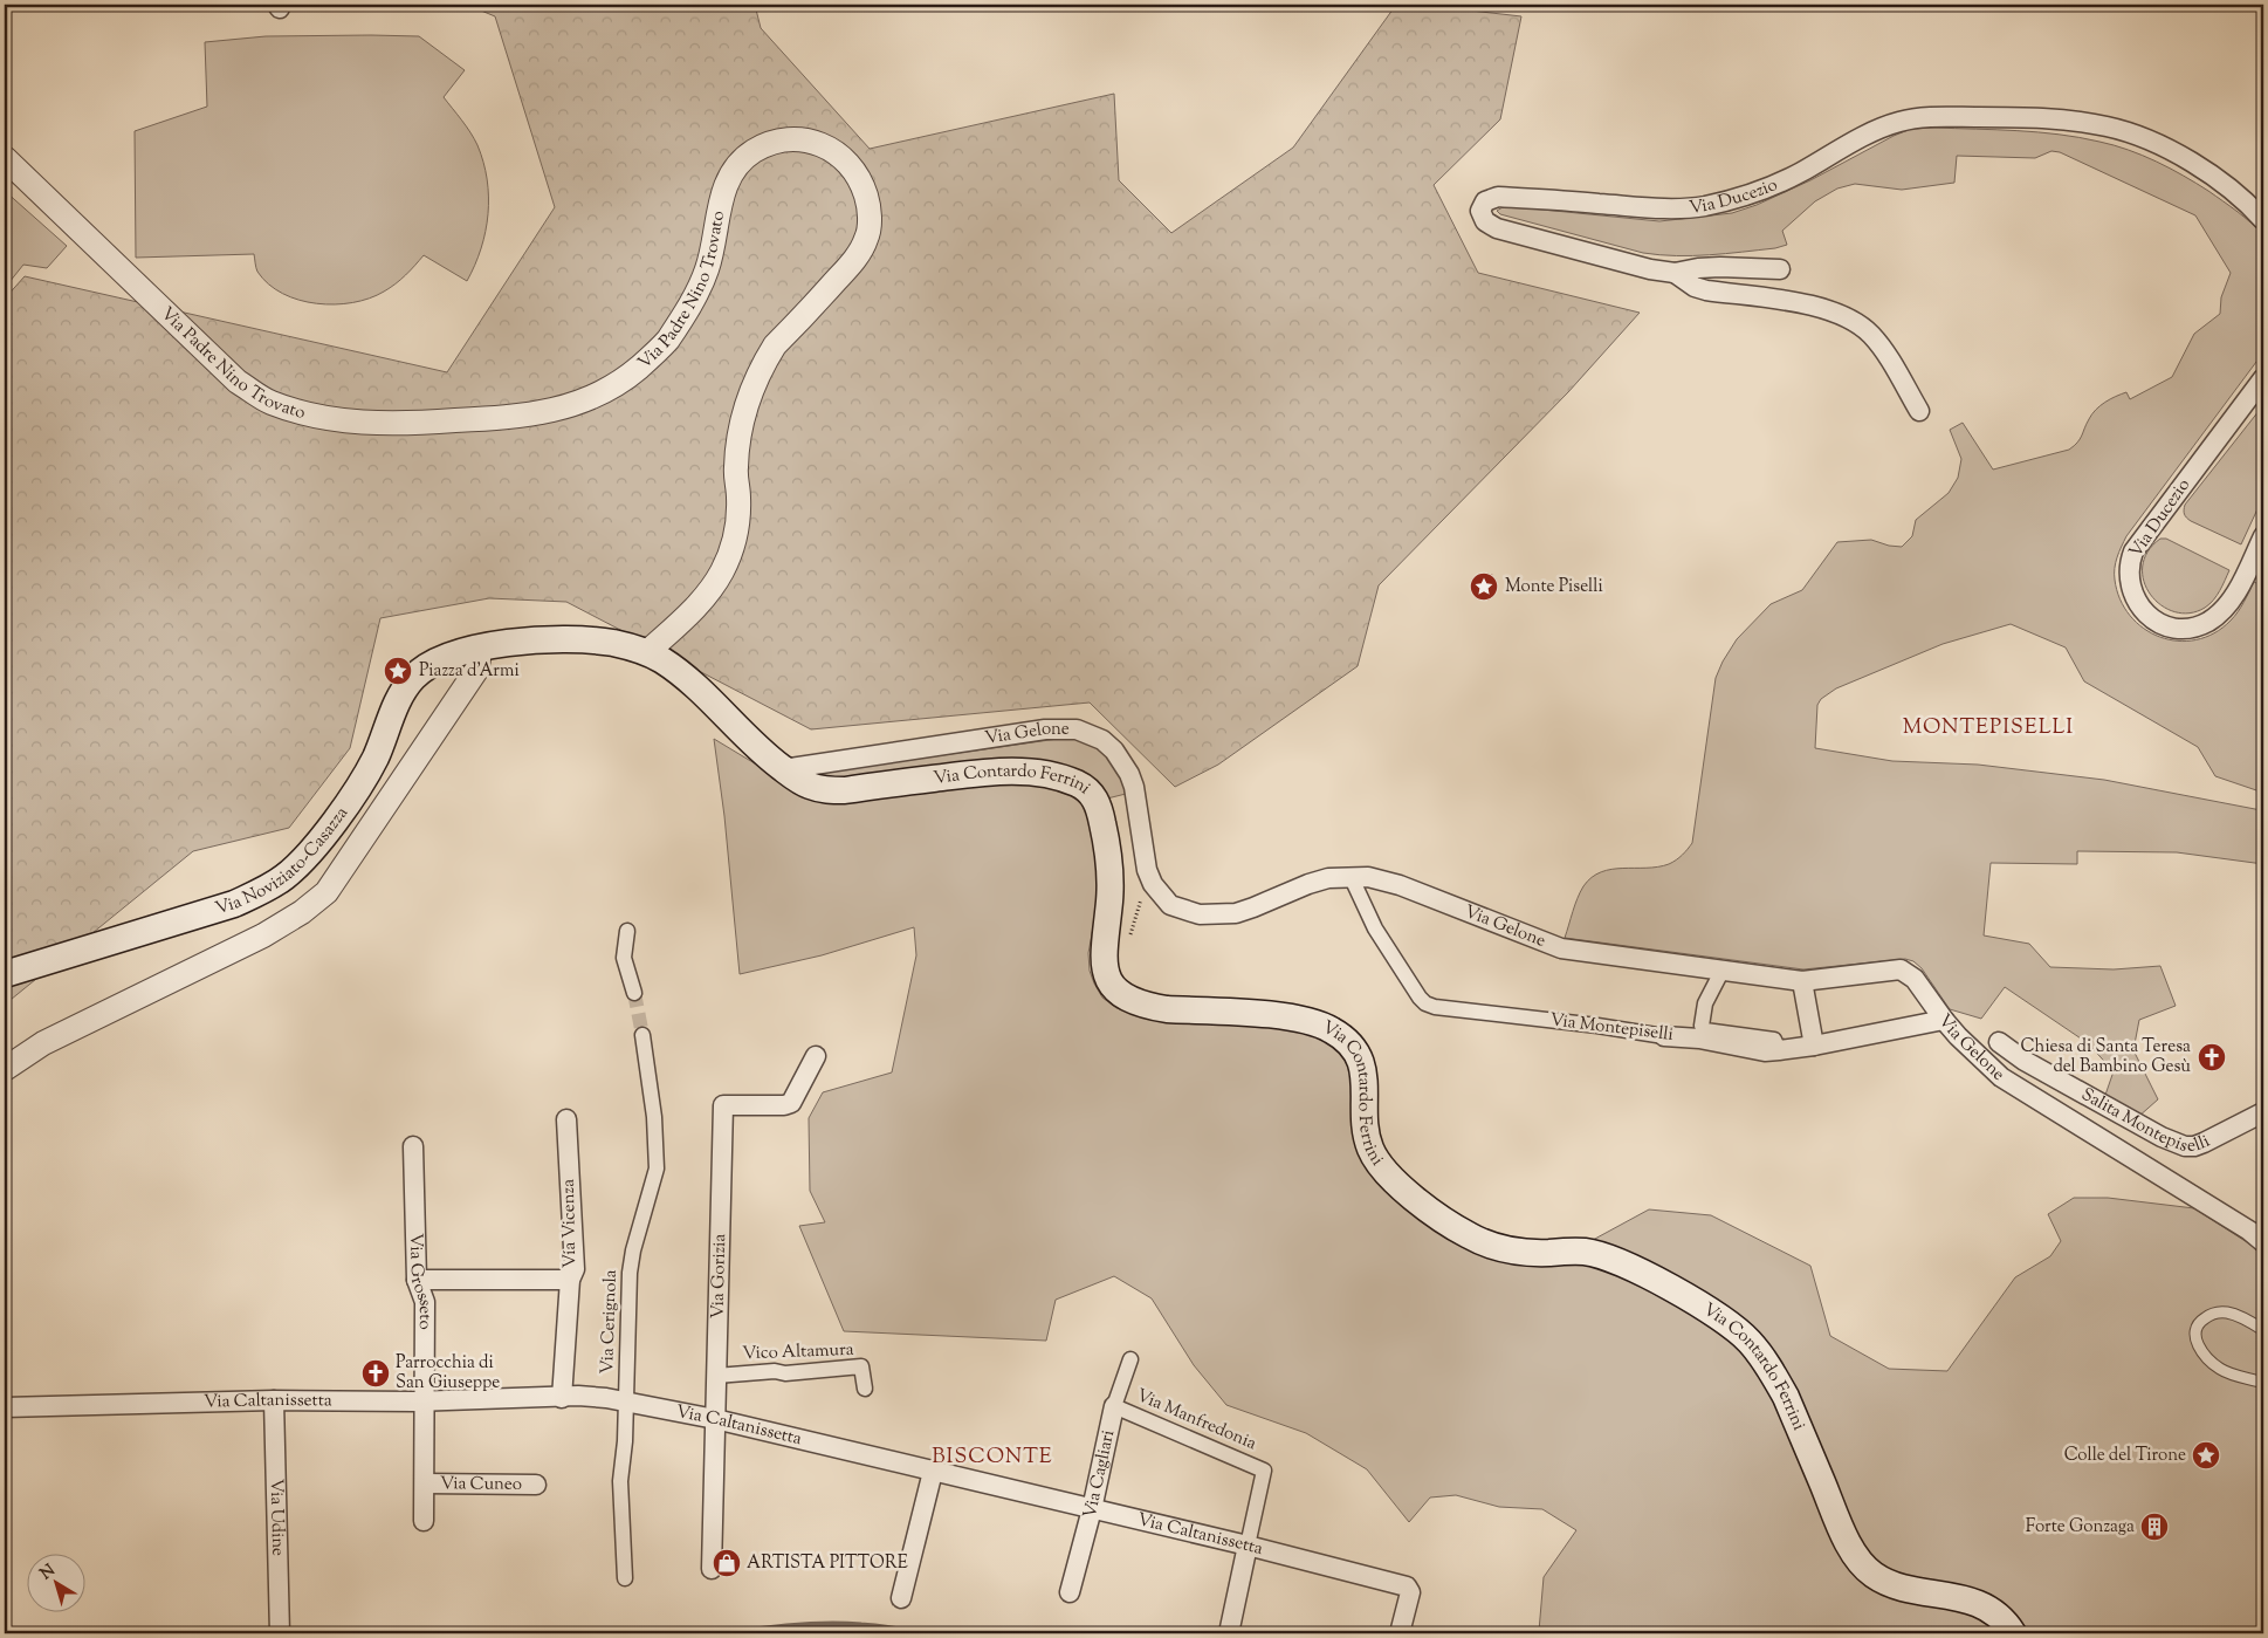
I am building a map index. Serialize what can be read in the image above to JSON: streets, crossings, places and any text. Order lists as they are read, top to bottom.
{
  "streets": {
    "main road": ["Via Contardo Ferrini", "Via Noviziato-Casazza"],
    "street": [
      "Via Ducezio",
      "Via Padre Nino Trovato",
      "Via Gelone",
      "Via Montepiselli",
      "Salita Montepiselli",
      "Via Vicenza",
      "Via Gorizia",
      "Via Grosseto",
      "Via Cerignola",
      "Vico Altamura",
      "Via Caltanissetta",
      "Via Manfredonia",
      "Via Cagliari",
      "Via Cuneo",
      "Via Udine"
    ]
  },
  "crossings": [
    ["Via Padre Nino Trovato", "Via Contardo Ferrini"],
    ["Via Padre Nino Trovato", "Via Noviziato-Casazza"],
    ["Via Gelone", "Via Contardo Ferrini"],
    ["Via Gelone", "Via Montepiselli"],
    ["Via Contardo Ferrini", "Via Noviziato-Casazza"],
    ["Via Vicenza", "Via Caltanissetta"],
    ["Via Gorizia", "Vico Altamura"],
    ["Via Gorizia", "Via Caltanissetta"],
    ["Via Grosseto", "Via Caltanissetta"],
    ["Via Grosseto", "Via Cuneo"],
    ["Via Cerignola", "Via Caltanissetta"],
    ["Via Caltanissetta", "Via Manfredonia"],
    ["Via Caltanissetta", "Via Cagliari"],
    ["Via Caltanissetta", "Via Udine"],
    ["Via Manfredonia", "Via Cagliari"]
  ],
  "districts": ["MONTEPISELLI", "BISCONTE"],
  "places": {
    "place": ["Monte Piselli", "Piazza d'Armi", "Colle del Tirone"],
    "church": ["Chiesa di Santa Teresa del Bambino Gesù", "Parrocchia di San Giuseppe"],
    "building": ["Forte Gonzaga"],
    "shop": ["ARTISTA PITTORE"]
  },
  "north": "top left"
}
